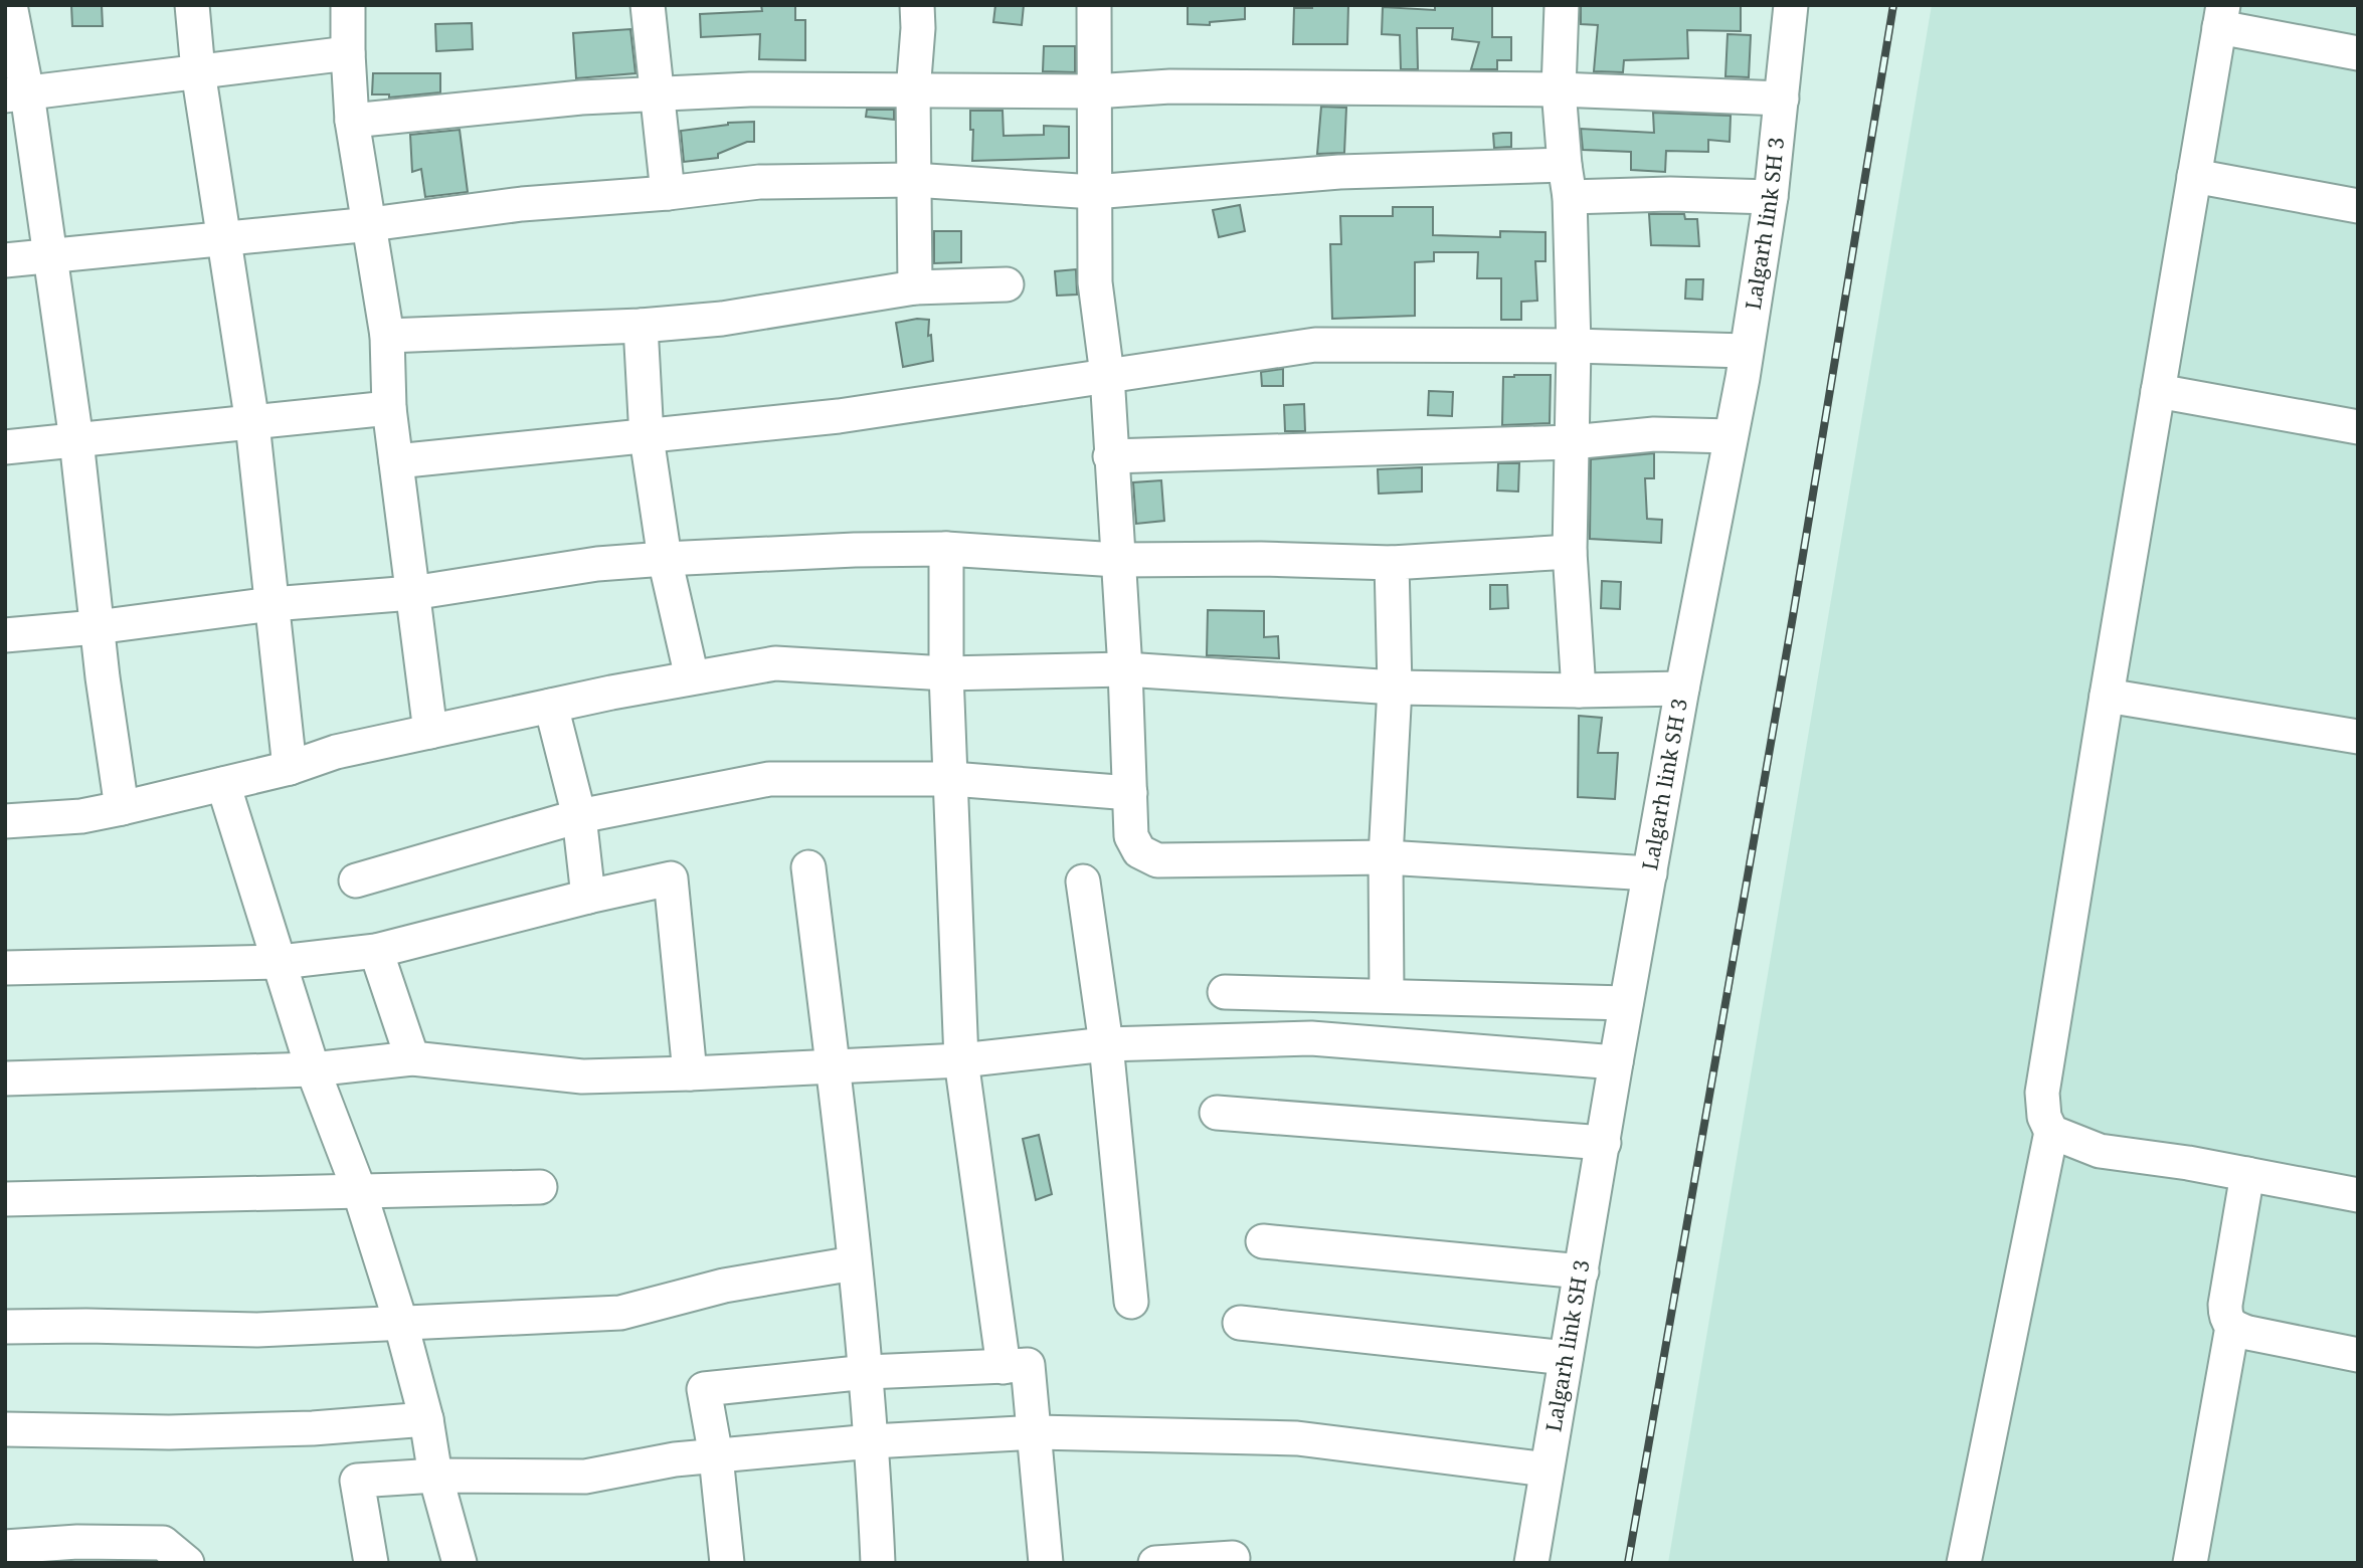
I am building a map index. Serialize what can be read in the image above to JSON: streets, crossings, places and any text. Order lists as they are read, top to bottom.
{
  "streets": {
    "street": ["Lalgarh link SH 3"]
  }
}
